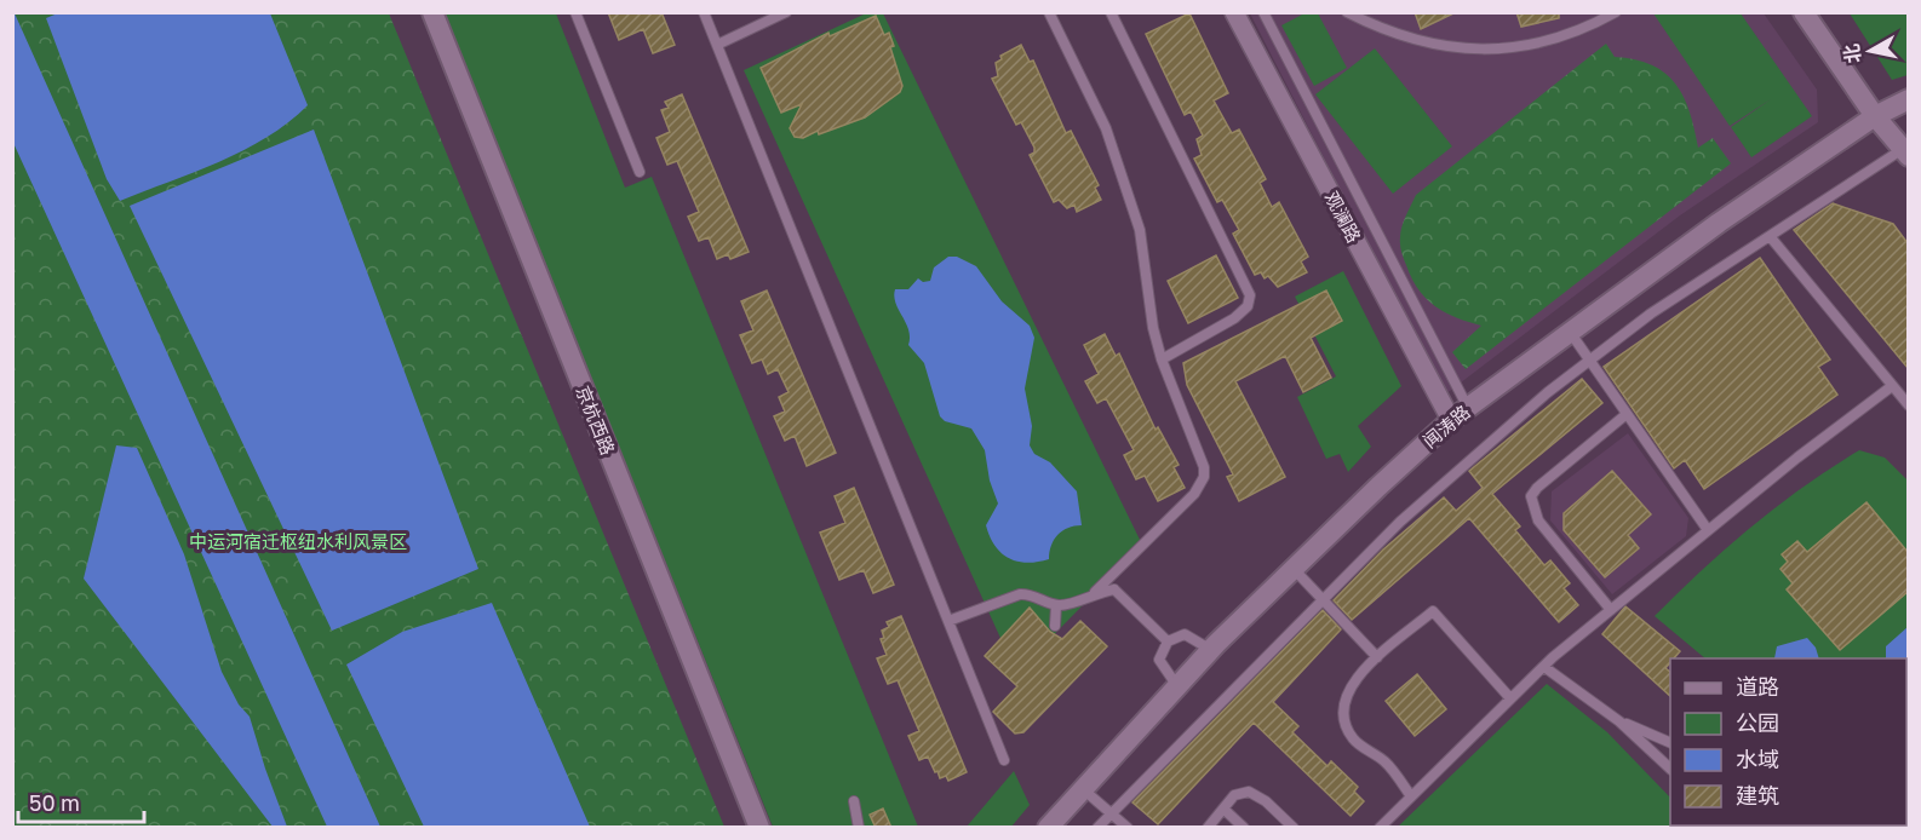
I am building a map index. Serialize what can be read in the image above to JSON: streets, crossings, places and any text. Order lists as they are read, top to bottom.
{
  "streets": {
    "street": ["观澜路", "京杭西路", "闻涛路"]
  },
  "crossings": [
    ["观澜路", "闻涛路"]
  ],
  "parks": ["中运河宿迁枢纽水利风景区"],
  "legend": [
    "道路",
    "公园",
    "水域",
    "建筑"
  ],
  "scale_bar": "50 m",
  "north": "left"
}
